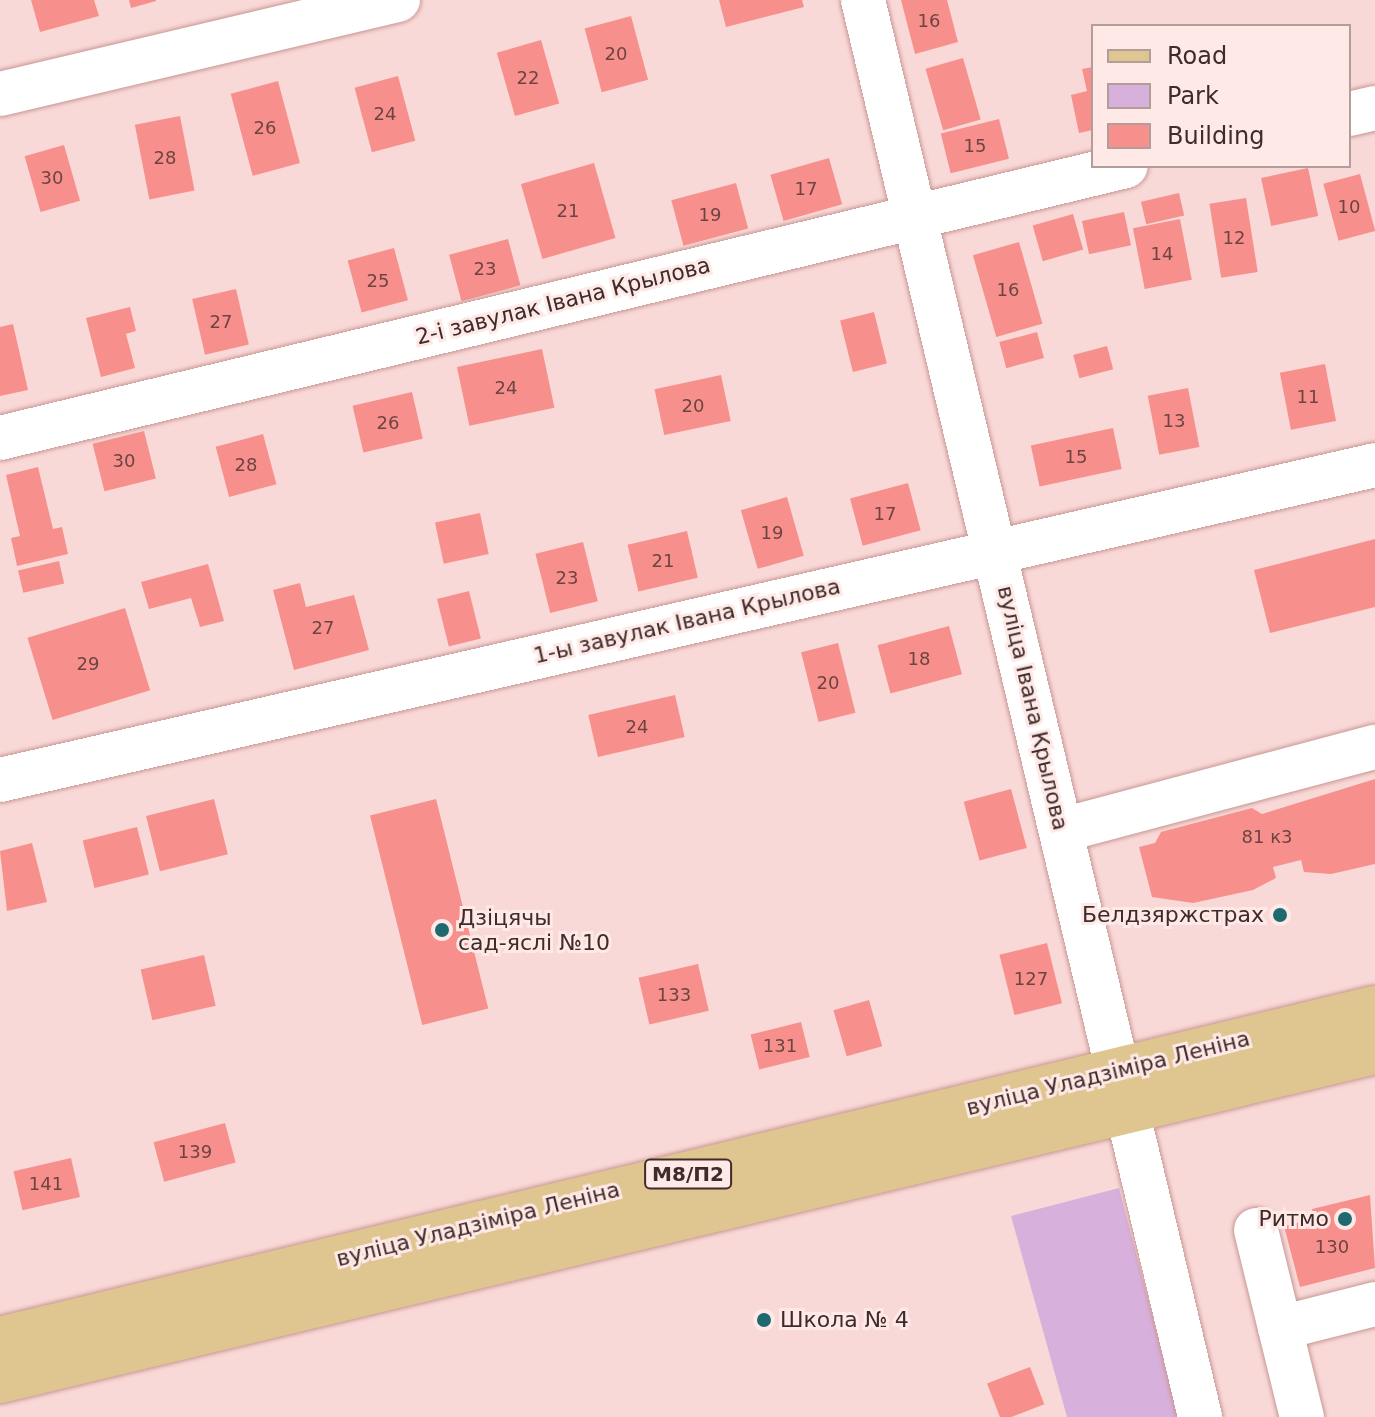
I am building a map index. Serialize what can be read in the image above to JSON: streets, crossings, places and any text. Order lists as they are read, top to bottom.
{
  "streets": {
    "main road": ["вуліца Уладзіміра Леніна", "М8/П2"],
    "street": ["2-і завулак Івана Крылова", "1-ы завулак Івана Крылова", "вуліца Івана Крылова"]
  },
  "crossings": [
    ["2-і завулак Івана Крылова", "вуліца Івана Крылова"],
    ["1-ы завулак Івана Крылова", "вуліца Івана Крылова"],
    ["вуліца Івана Крылова", "вуліца Уладзіміра Леніна"]
  ],
  "places": [
    "Белдзяржстрах",
    "Дзіцячы сад-яслі №10",
    "Ритмо",
    "Школа № 4"
  ],
  "house_numbers": [
    "16",
    "20",
    "22",
    "24",
    "26",
    "15",
    "28",
    "30",
    "17",
    "10",
    "21",
    "19",
    "12",
    "14",
    "23",
    "25",
    "16",
    "27",
    "24",
    "11",
    "20",
    "13",
    "26",
    "15",
    "30",
    "28",
    "17",
    "19",
    "21",
    "23",
    "27",
    "18",
    "29",
    "20",
    "24",
    "81 к3",
    "127",
    "133",
    "131",
    "139",
    "141",
    "130"
  ],
  "legend": ["Road", "Park", "Building"]
}
